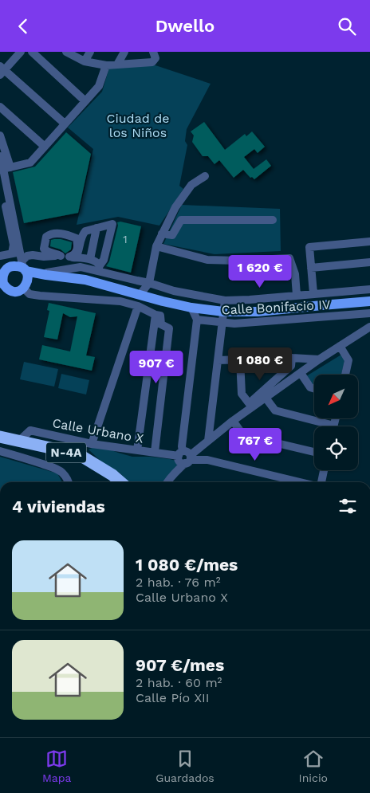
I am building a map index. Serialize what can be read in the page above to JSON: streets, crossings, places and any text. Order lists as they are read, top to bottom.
{
  "streets": {
    "highway": ["N-4A"],
    "street": ["Calle Bonifacio IV", "Calle Urbano X"]
  },
  "crossings": [
    ["Calle Urbano X", "N-4A"]
  ],
  "parks": ["Ciudad de los Niños"],
  "house_numbers": ["1"],
  "north": "bottom left",
  "page": {
    "header": "Dwello",
    "price": [
      "1 620 €",
      "1 080 €",
      "907 €",
      "767 €"
    ],
    "heading": "4 viviendas",
    "list": [
      {
        "name": "1 080 €/mes",
        "note": "2 hab. · 76 m² · Calle Urbano X"
      },
      {
        "name": "907 €/mes",
        "note": "2 hab. · 60 m² · Calle Pío XII"
      }
    ],
    "tabs": ["Mapa", "Guardados", "Inicio"]
  }
}
